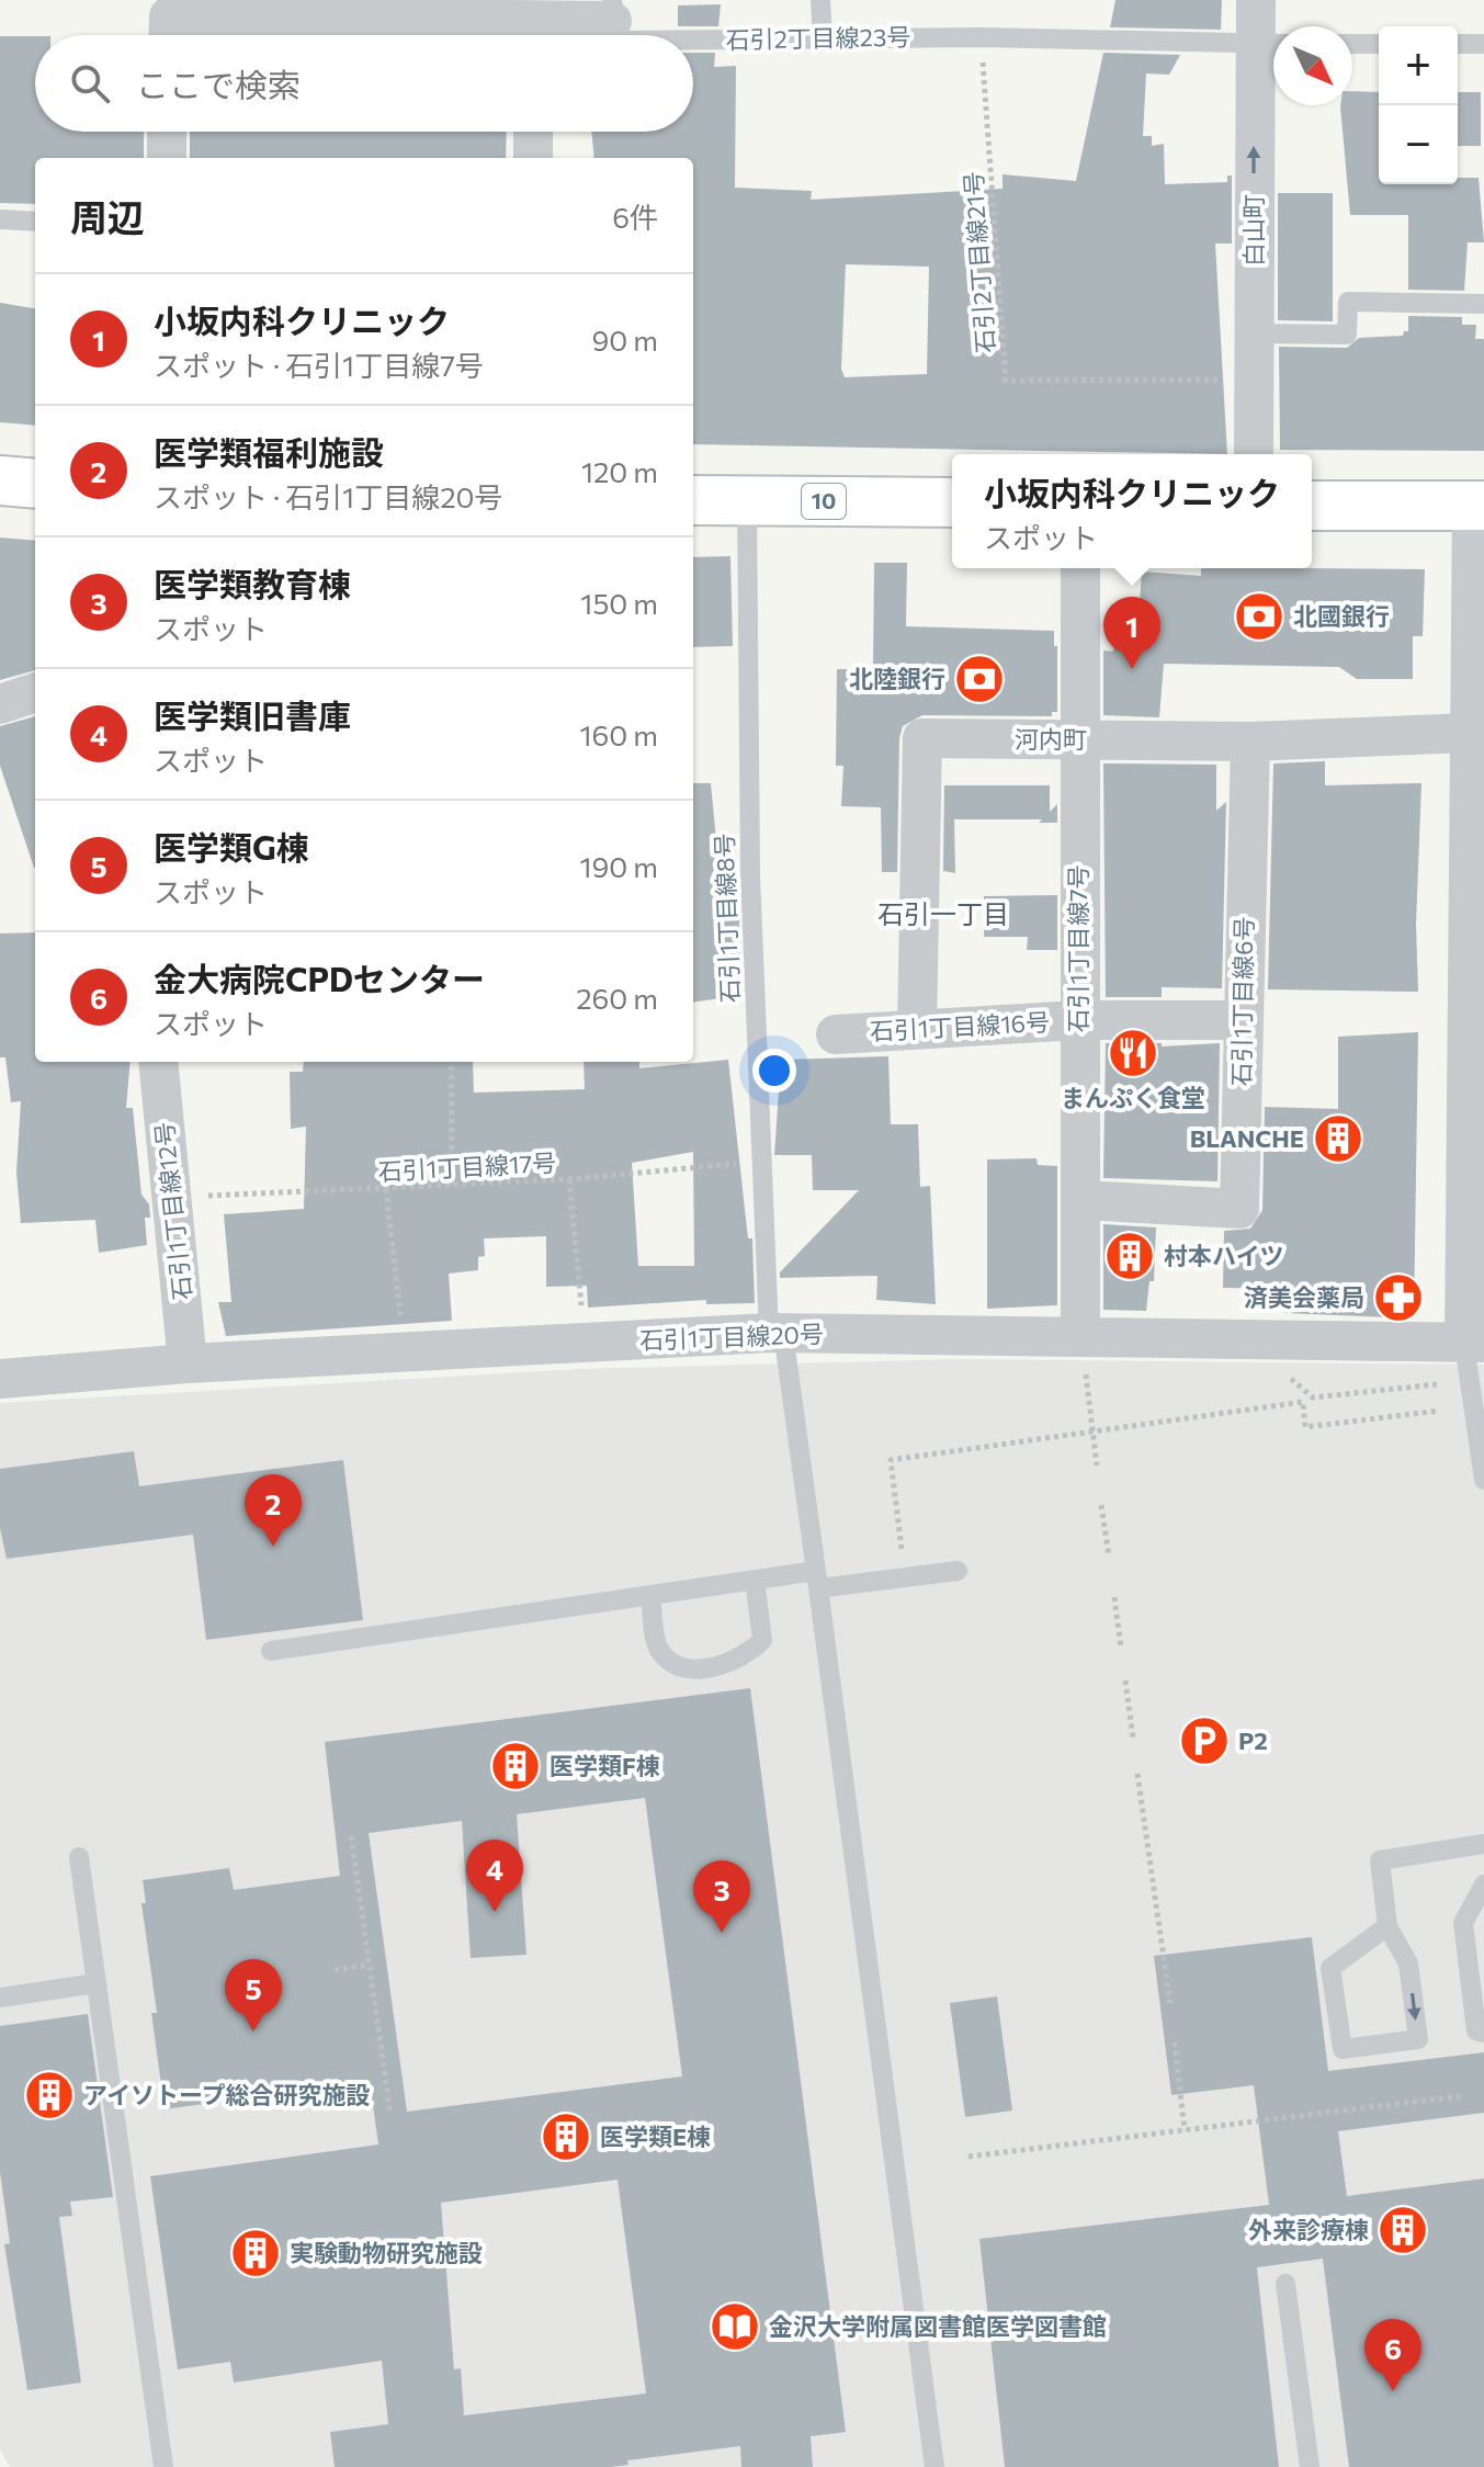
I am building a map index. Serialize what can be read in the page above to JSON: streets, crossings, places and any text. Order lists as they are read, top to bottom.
{
  "streets": {
    "main road": ["10"],
    "street": [
      "石引2丁目線23号",
      "白山町",
      "河内町",
      "石引1丁目線7号",
      "石引1丁目線6号",
      "石引1丁目線16号",
      "石引1丁目線12号",
      "石引1丁目線20号"
    ],
    "lane": ["石引1丁目線8号"],
    "path": ["石引2丁目線21号", "石引1丁目線17号"]
  },
  "crossings": [
    ["石引2丁目線23号", "白山町"],
    ["石引2丁目線23号", "石引2丁目線21号"],
    ["白山町", "石引2丁目線21号"],
    ["10", "石引1丁目線8号"],
    ["河内町", "石引1丁目線7号"],
    ["河内町", "石引1丁目線6号"],
    ["河内町", "石引1丁目線16号"],
    ["石引1丁目線8号", "石引1丁目線17号"],
    ["石引1丁目線8号", "石引1丁目線20号"],
    ["石引1丁目線7号", "石引1丁目線6号"],
    ["石引1丁目線7号", "石引1丁目線16号"],
    ["石引1丁目線7号", "石引1丁目線20号"],
    ["石引1丁目線6号", "石引1丁目線16号"],
    ["石引1丁目線17号", "石引1丁目線12号"],
    ["石引1丁目線12号", "石引1丁目線20号"]
  ],
  "one_way": ["白山町"],
  "districts": ["石引一丁目"],
  "places": {
    "bank": ["北國銀行", "北陸銀行"],
    "restaurant": ["まんぷく食堂"],
    "building": [
      "BLANCHE",
      "村本ハイツ",
      "医学類F棟",
      "アイソトープ総合研究施設",
      "医学類E棟",
      "外来診療棟",
      "実験動物研究施設"
    ],
    "pharmacy": ["済美会薬局"],
    "parking": ["P2"],
    "library": ["金沢大学附属図書館医学図書館"]
  },
  "north": "bottom right",
  "page": {
    "map_buttons": ["+", "−"],
    "search": "ここで検索",
    "heading": ["周辺", "6件"],
    "list": [
      {
        "mark": "1",
        "name": "小坂内科クリニック",
        "note": "スポット · 石引1丁目線7号",
        "value": "90 m"
      },
      {
        "mark": "2",
        "name": "医学類福利施設",
        "note": "スポット · 石引1丁目線20号",
        "value": "120 m"
      },
      {
        "mark": "3",
        "name": "医学類教育棟",
        "note": "スポット",
        "value": "150 m"
      },
      {
        "mark": "4",
        "name": "医学類旧書庫",
        "note": "スポット",
        "value": "160 m"
      },
      {
        "mark": "5",
        "name": "医学類G棟",
        "note": "スポット",
        "value": "190 m"
      },
      {
        "mark": "6",
        "name": "金大病院CPDセンター",
        "note": "スポット",
        "value": "260 m"
      }
    ],
    "popup": ["小坂内科クリニック", "スポット"],
    "pins": [
      "1",
      "2",
      "4",
      "3",
      "5",
      "6"
    ]
  }
}
